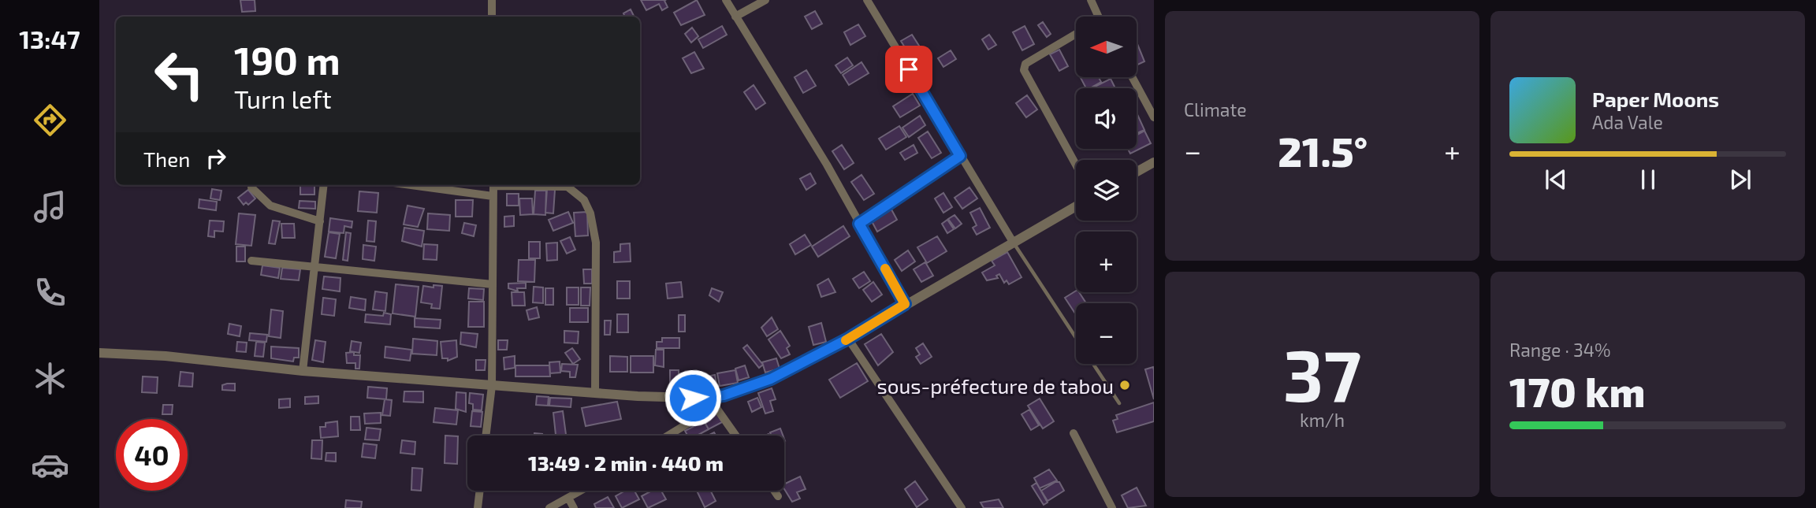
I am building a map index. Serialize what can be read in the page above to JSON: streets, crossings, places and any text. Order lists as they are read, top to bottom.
{
  "places": ["sous-préfecture de tabou"],
  "north": "left",
  "page": {
    "tabs": "13:47",
    "tile": [
      "Climate",
      ["37", "km/h"],
      ["Range · 34%", "170 km"]
    ],
    "map_buttons": ["+", "−"],
    "turn": ["190 m", "Turn left"],
    "song": ["Paper Moons", "Ada Vale"],
    "heat": ["−", "21.5°", "+"],
    "then": "Then",
    "limit": "40",
    "trip": "13:49 · 2 min · 440 m"
  }
}
